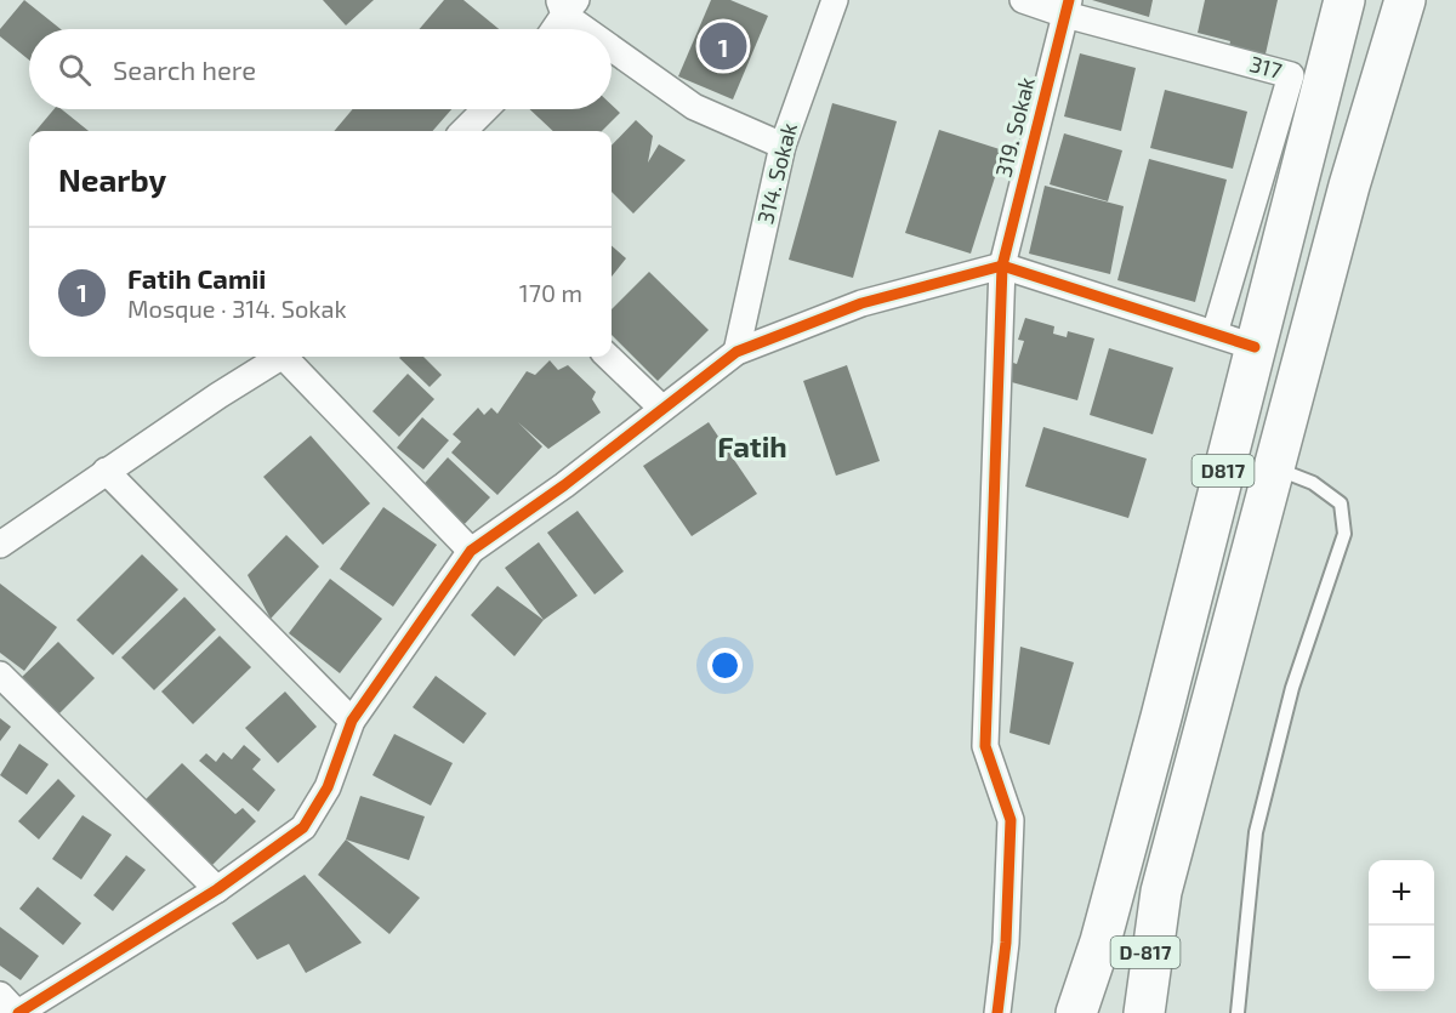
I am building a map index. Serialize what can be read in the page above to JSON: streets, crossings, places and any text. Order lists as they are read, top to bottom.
{
  "streets": {
    "highway": ["D817", "D-817"],
    "street": ["317", "319. Sokak", "314. Sokak"]
  },
  "crossings": [
    ["317", "319. Sokak"],
    ["D817", "D-817"]
  ],
  "districts": ["Fatih"],
  "page": {
    "pins": "1",
    "search": "Search here",
    "heading": "Nearby",
    "list": [
      {
        "mark": "1",
        "name": "Fatih Camii",
        "note": "Mosque · 314. Sokak",
        "value": "170 m"
      }
    ],
    "map_buttons": ["+", "−"]
  }
}
